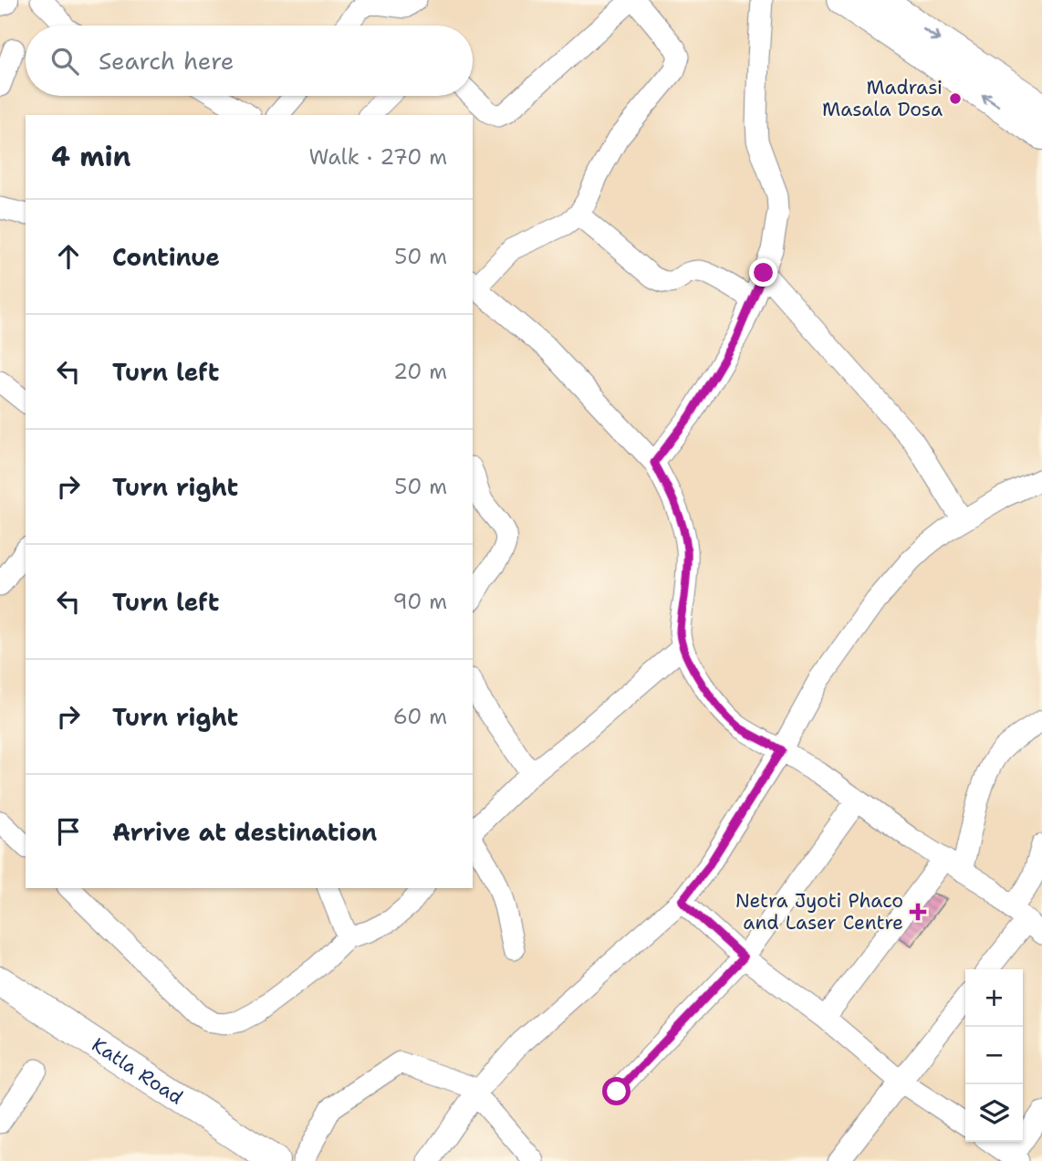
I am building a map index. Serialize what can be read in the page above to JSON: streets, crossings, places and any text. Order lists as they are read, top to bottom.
{
  "streets": {
    "main road": ["Katla Road"]
  },
  "places": {
    "other": ["Madrasi Masala Dosa"],
    "health": ["Netra Jyoti Phaco and Laser Centre"]
  },
  "page": {
    "search": "Search here",
    "heading": ["4 min", "Walk · 270 m"],
    "list": [
      ["Continue", "50 m"],
      ["Turn left", "20 m"],
      ["Turn right", "50 m"],
      ["Turn left", "90 m"],
      ["Turn right", "60 m"],
      "Arrive at destination"
    ],
    "map_buttons": ["+", "−"]
  }
}
